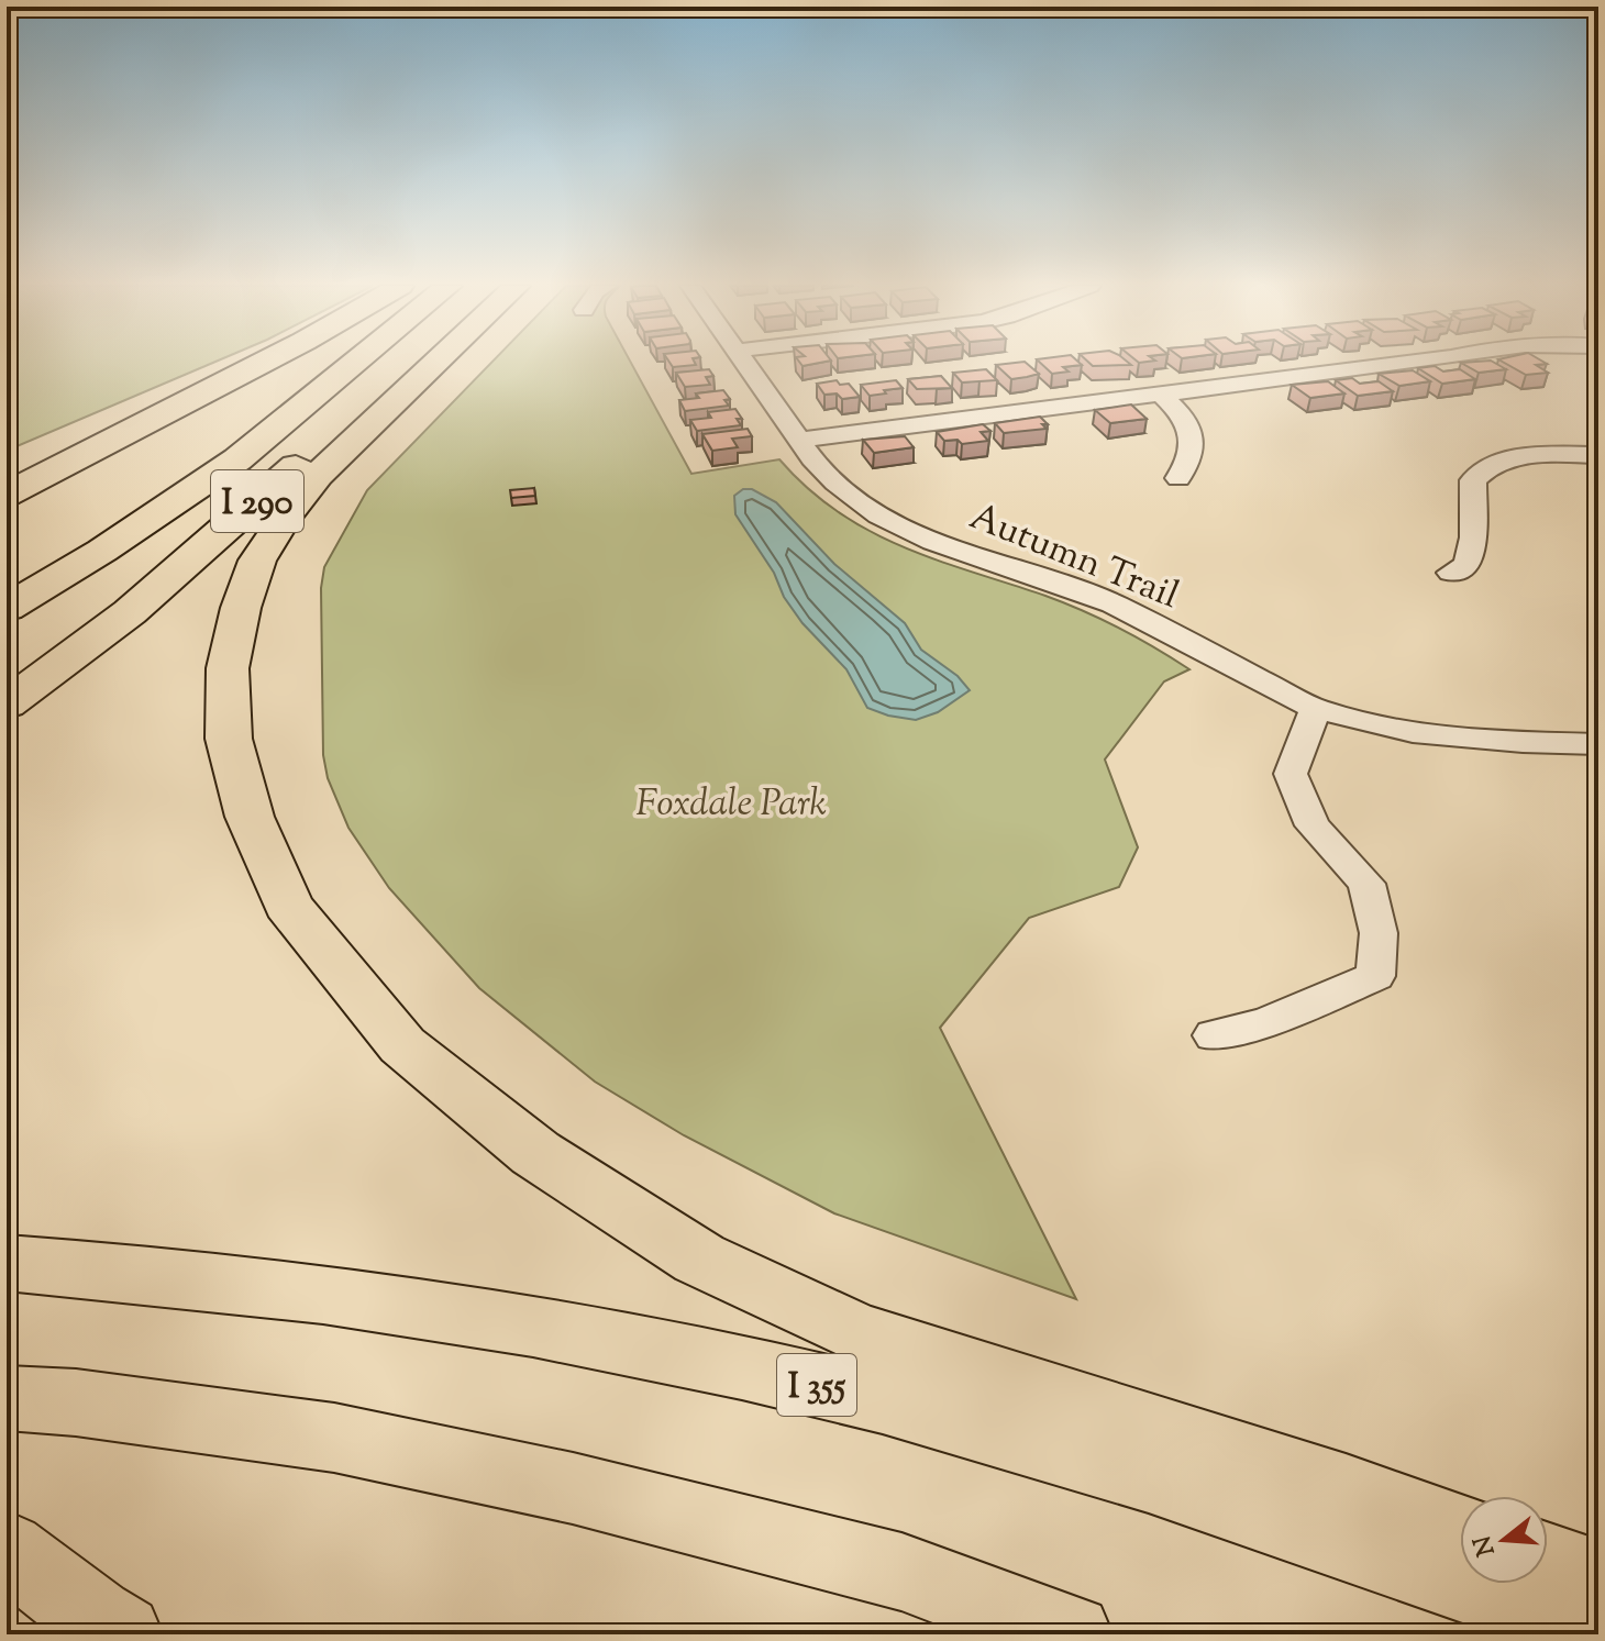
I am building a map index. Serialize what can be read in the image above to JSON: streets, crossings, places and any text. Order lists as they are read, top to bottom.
{
  "streets": {
    "highway": ["I 290", "I 355"],
    "street": ["Autumn Trail"]
  },
  "parks": ["Foxdale Park"],
  "north": "left"
}
